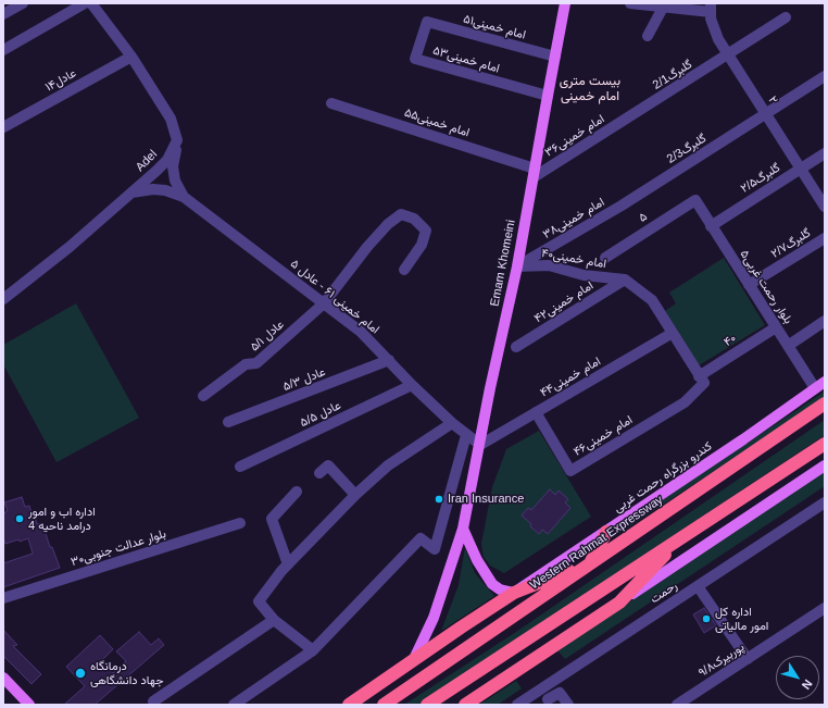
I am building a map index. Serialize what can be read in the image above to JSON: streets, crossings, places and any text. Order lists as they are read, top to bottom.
{
  "streets": {
    "highway": ["Western Rahmat Expressway"],
    "main road": ["Emam Khomeini", "کندرو بزرگراه رحمت غربی"],
    "street": [
      "امام خمینی۵۱",
      "امام خمینی۵۳",
      "2/1گلبرگ",
      "عادل۱۴",
      "۲",
      "امام خمینی۵۵",
      "امام خمینی۳۶",
      "2/3گلبرگ",
      "Adel",
      "گلبرگ۲/۵",
      "۵",
      "امام خمینی۳۸",
      "گلبرگ۲/۷",
      "امام خمینی۴۰",
      "بلوار رحمت غربی۵",
      "امام خمینی ۶۱ - عادل ۵",
      "امام خمینی۴۲",
      "عادل ۵/۱",
      "۴۰",
      "۴۴امام خمینی",
      "عادل ۵/۳",
      "عادل ۵/۵",
      "امام خمینی۴۶",
      "بلوار عدالت جنوبی۳۰",
      "رحمت",
      "پوربیرک۹/۸"
    ]
  },
  "crossings": [
    ["امام خمینی۵۱", "امام خمینی۵۳"],
    ["امام خمینی۵۱", "Emam Khomeini"],
    ["امام خمینی۵۳", "Emam Khomeini"],
    ["2/1گلبرگ", "۲"],
    ["2/1گلبرگ", "امام خمینی۳۶"],
    ["۲", "2/3گلبرگ"],
    ["۲", "گلبرگ۲/۵"],
    ["امام خمینی۵۵", "امام خمینی۳۶"],
    ["امام خمینی۵۵", "Emam Khomeini"],
    ["امام خمینی۳۶", "Emam Khomeini"],
    ["2/3گلبرگ", "امام خمینی۳۸"],
    ["Adel", "امام خمینی ۶۱ - عادل ۵"],
    ["گلبرگ۲/۵", "بلوار رحمت غربی۵"],
    ["۵", "بلوار رحمت غربی۵"],
    ["امام خمینی۳۸", "امام خمینی۴۰"],
    ["امام خمینی۳۸", "Emam Khomeini"],
    ["گلبرگ۲/۷", "بلوار رحمت غربی۵"],
    ["امام خمینی۴۰", "Emam Khomeini"],
    ["امام خمینی۴۰", "امام خمینی۴۲"],
    ["Emam Khomeini", "امام خمینی ۶۱ - عادل ۵"],
    ["Emam Khomeini", "۴۴امام خمینی"],
    ["بلوار رحمت غربی۵", "۴۰"],
    ["بلوار رحمت غربی۵", "کندرو بزرگراه رحمت غربی"],
    ["امام خمینی ۶۱ - عادل ۵", "عادل ۵/۱"],
    ["امام خمینی ۶۱ - عادل ۵", "۴۴امام خمینی"],
    ["امام خمینی ۶۱ - عادل ۵", "عادل ۵/۳"],
    ["امام خمینی ۶۱ - عادل ۵", "عادل ۵/۵"],
    ["۴۰", "امام خمینی۴۶"],
    ["۴۴امام خمینی", "امام خمینی۴۶"]
  ],
  "districts": ["بیست متری امام خمینی"],
  "places": [
    "Iran Insurance",
    "اداره اب و امور درامد ناحیه 4",
    "اداره کل امور مالیاتی",
    "درمانگاه جهاد دانشگاهی"
  ],
  "north": "bottom right"
}
